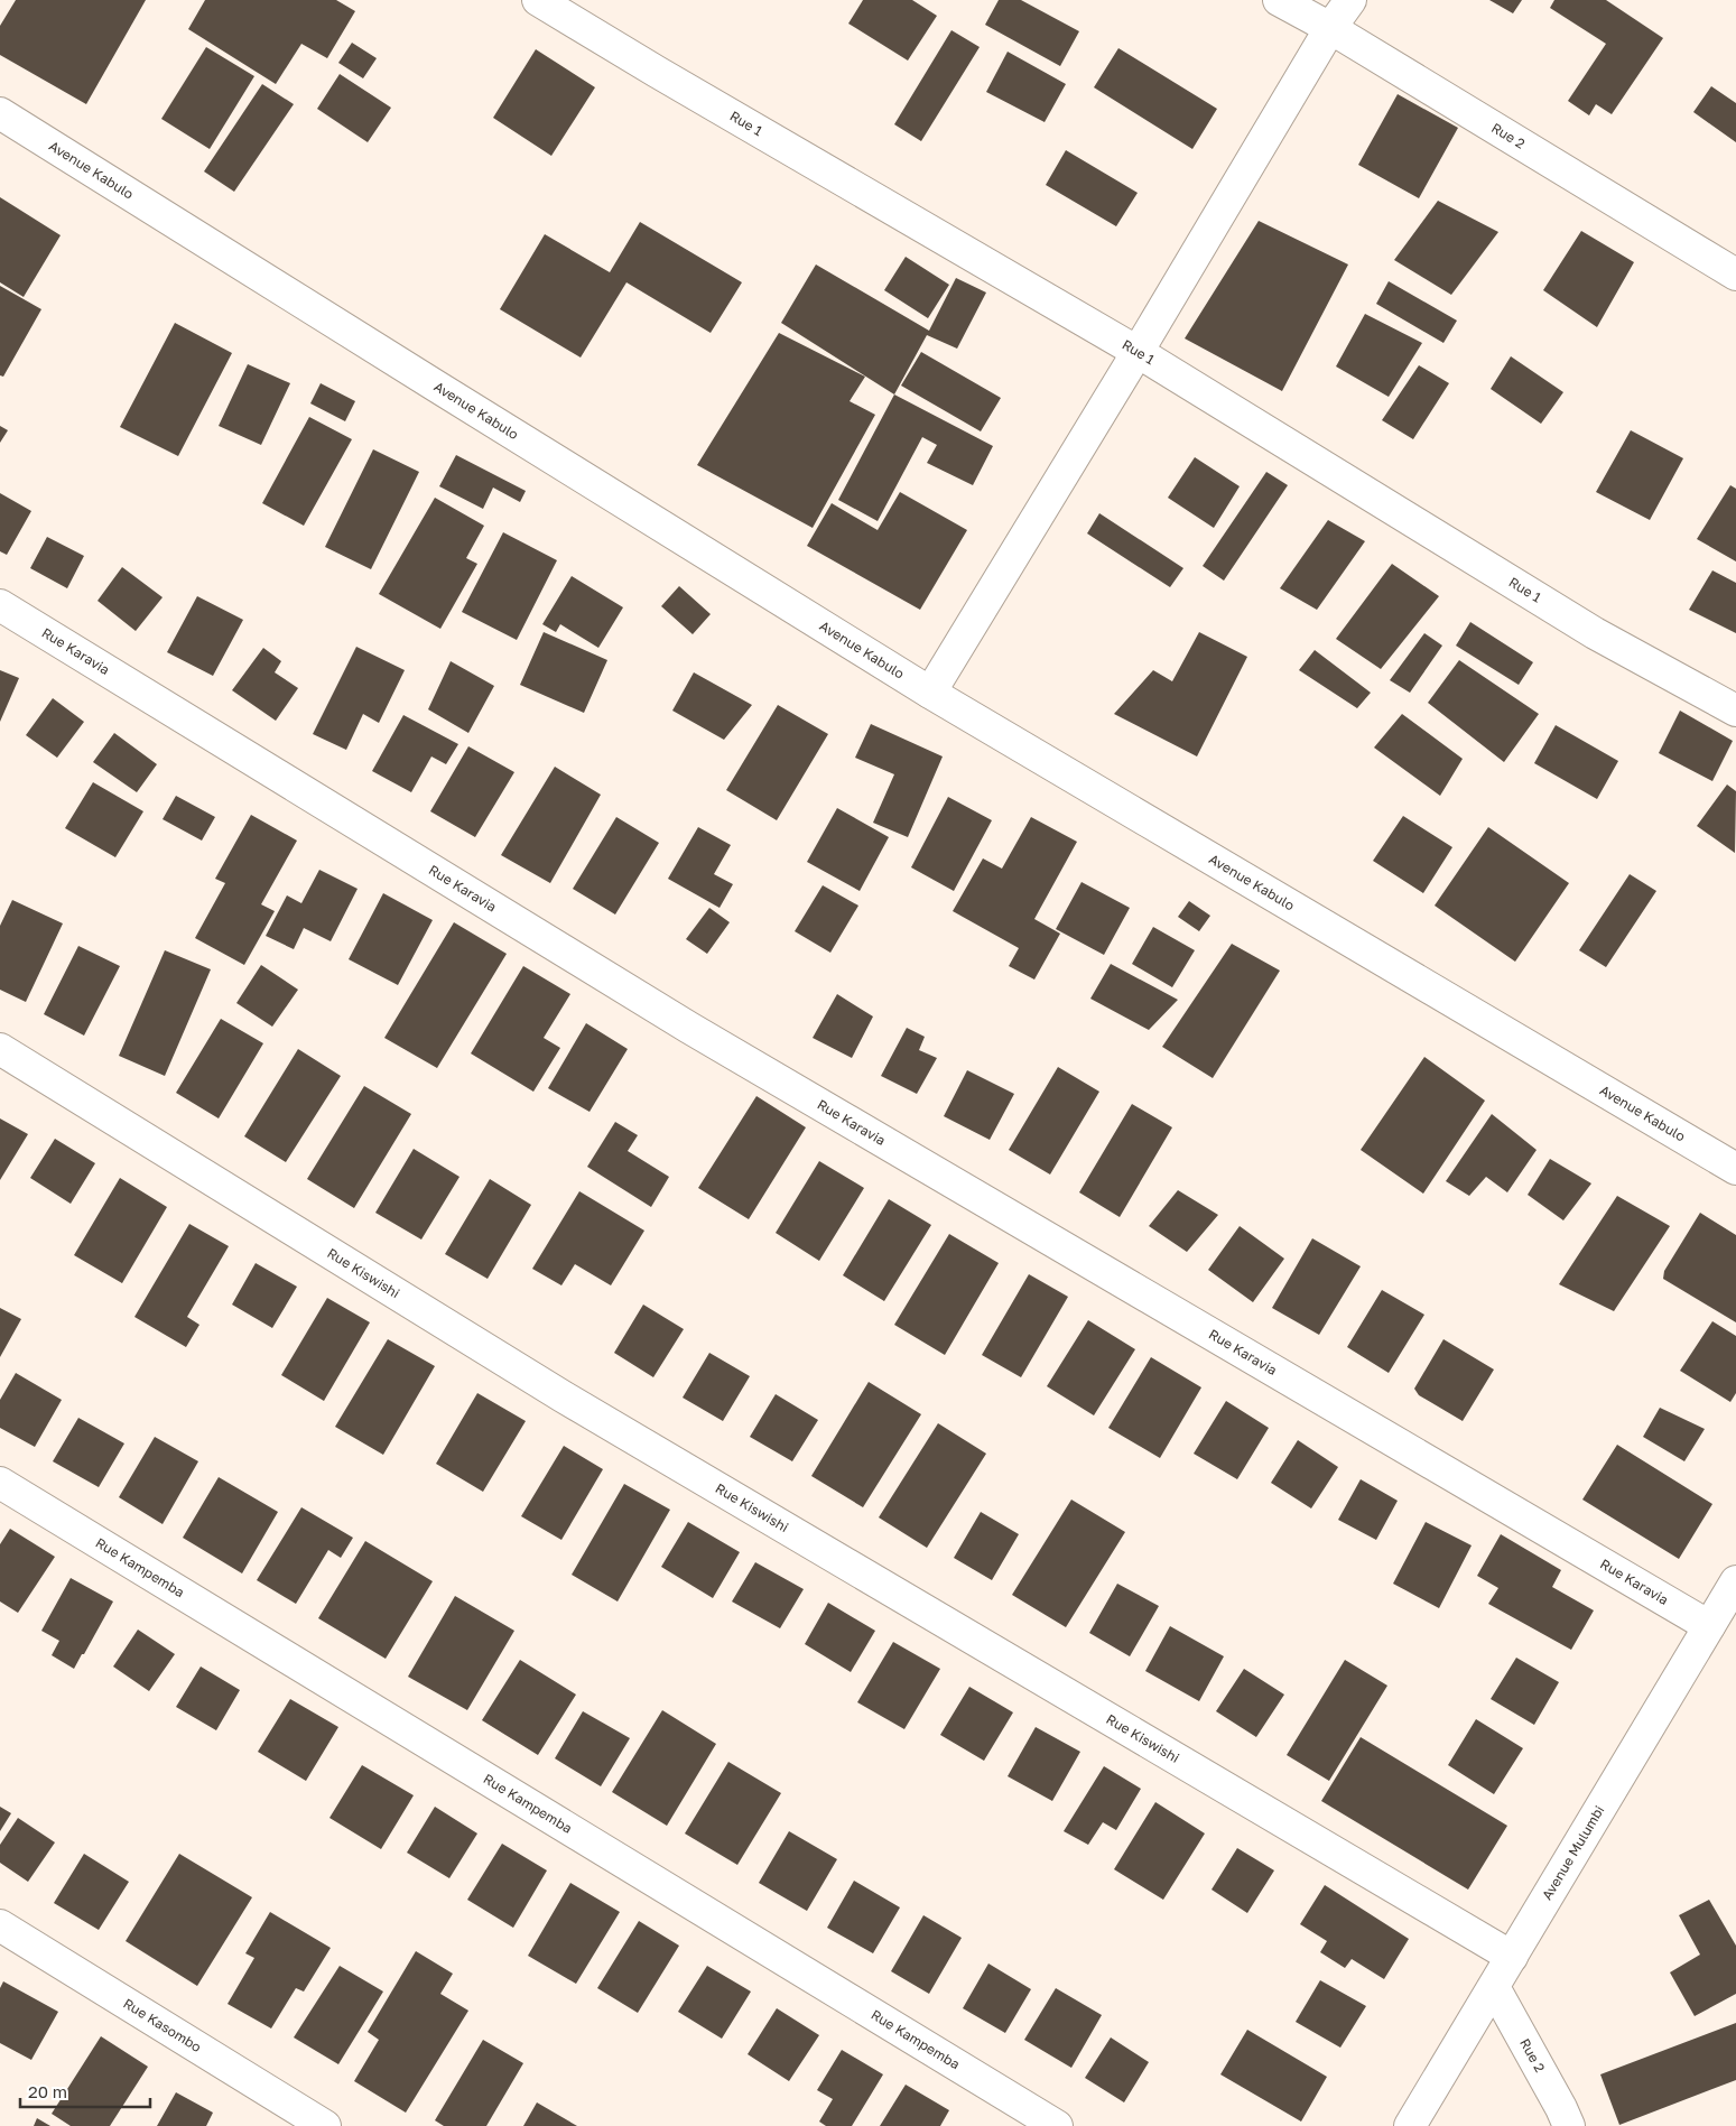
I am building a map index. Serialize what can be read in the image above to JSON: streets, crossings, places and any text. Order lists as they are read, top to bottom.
{
  "streets": {
    "street": [
      "Rue 1",
      "Rue 2",
      "Avenue Kabulo",
      "Rue Karavia",
      "Rue Kiswishi",
      "Rue Kampemba",
      "Avenue Mulumbi",
      "Rue Kasombo"
    ]
  },
  "crossings": [
    ["Rue 2", "Avenue Mulumbi"],
    ["Rue Karavia", "Avenue Mulumbi"],
    ["Rue Kiswishi", "Avenue Mulumbi"]
  ],
  "scale_bar": "20 m"
}
